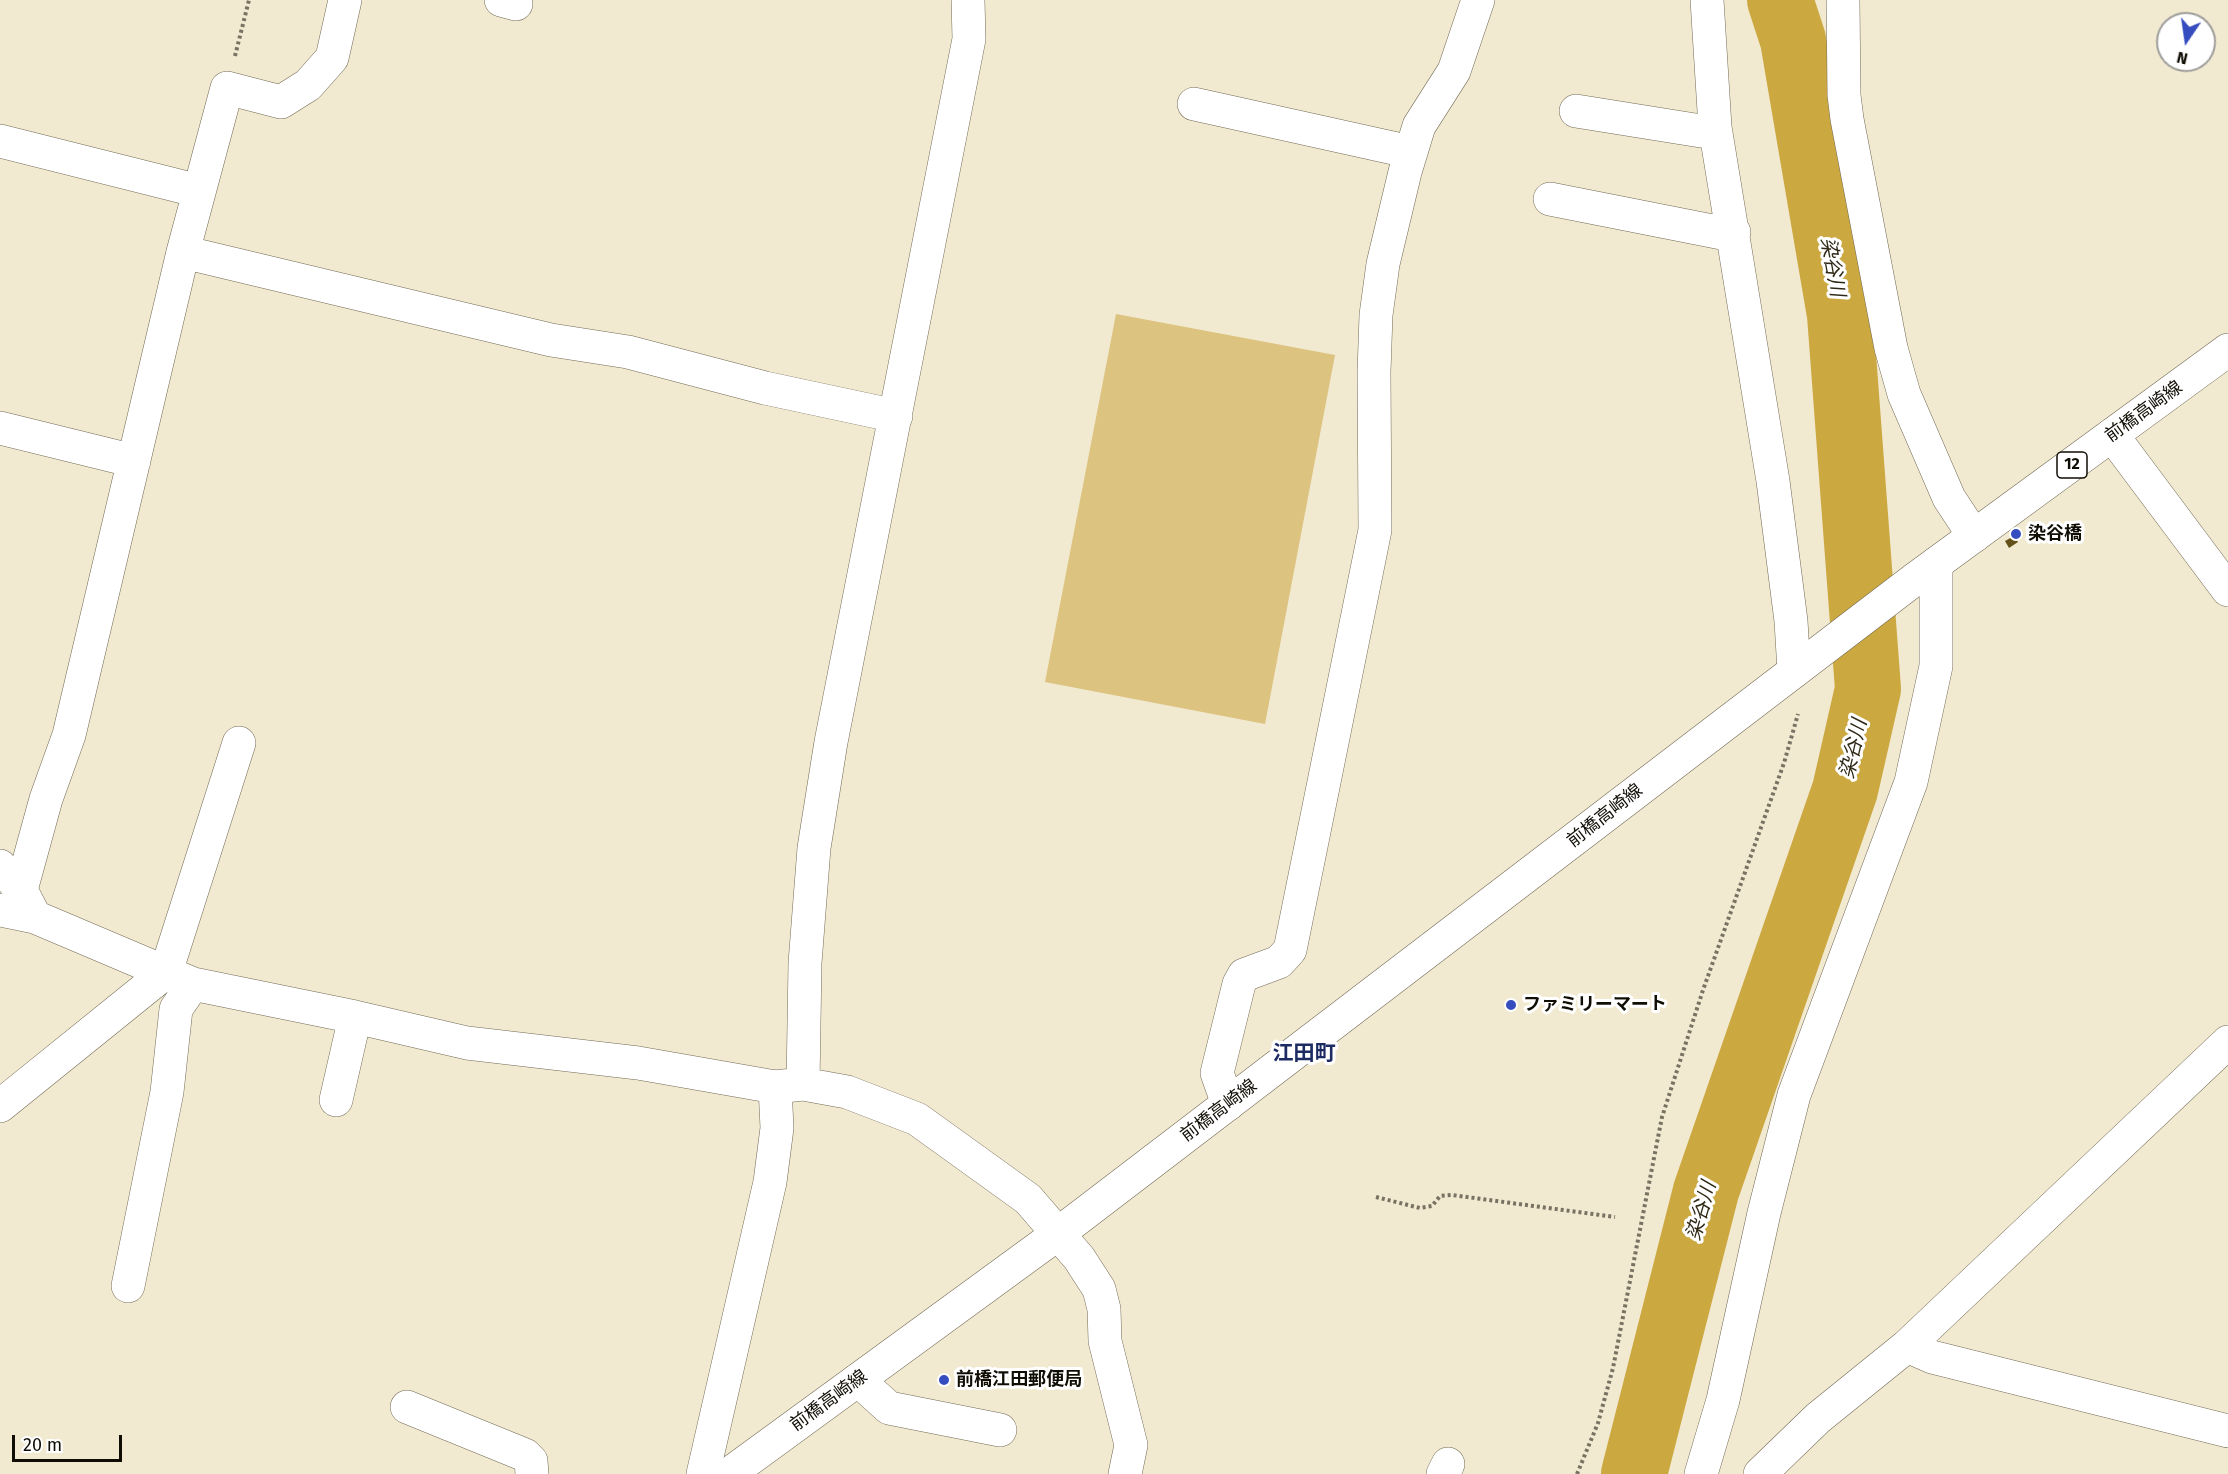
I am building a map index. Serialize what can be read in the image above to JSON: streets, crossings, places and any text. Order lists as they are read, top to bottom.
{
  "streets": {
    "street": ["前橋高崎線", "12"]
  },
  "crossings": [
    ["前橋高崎線", "12"]
  ],
  "districts": ["江田町"],
  "water": ["染谷川"],
  "places": ["染谷橋", "ファミリーマート", "前橋江田郵便局"],
  "scale_bar": "20 m",
  "north": "bottom"
}
